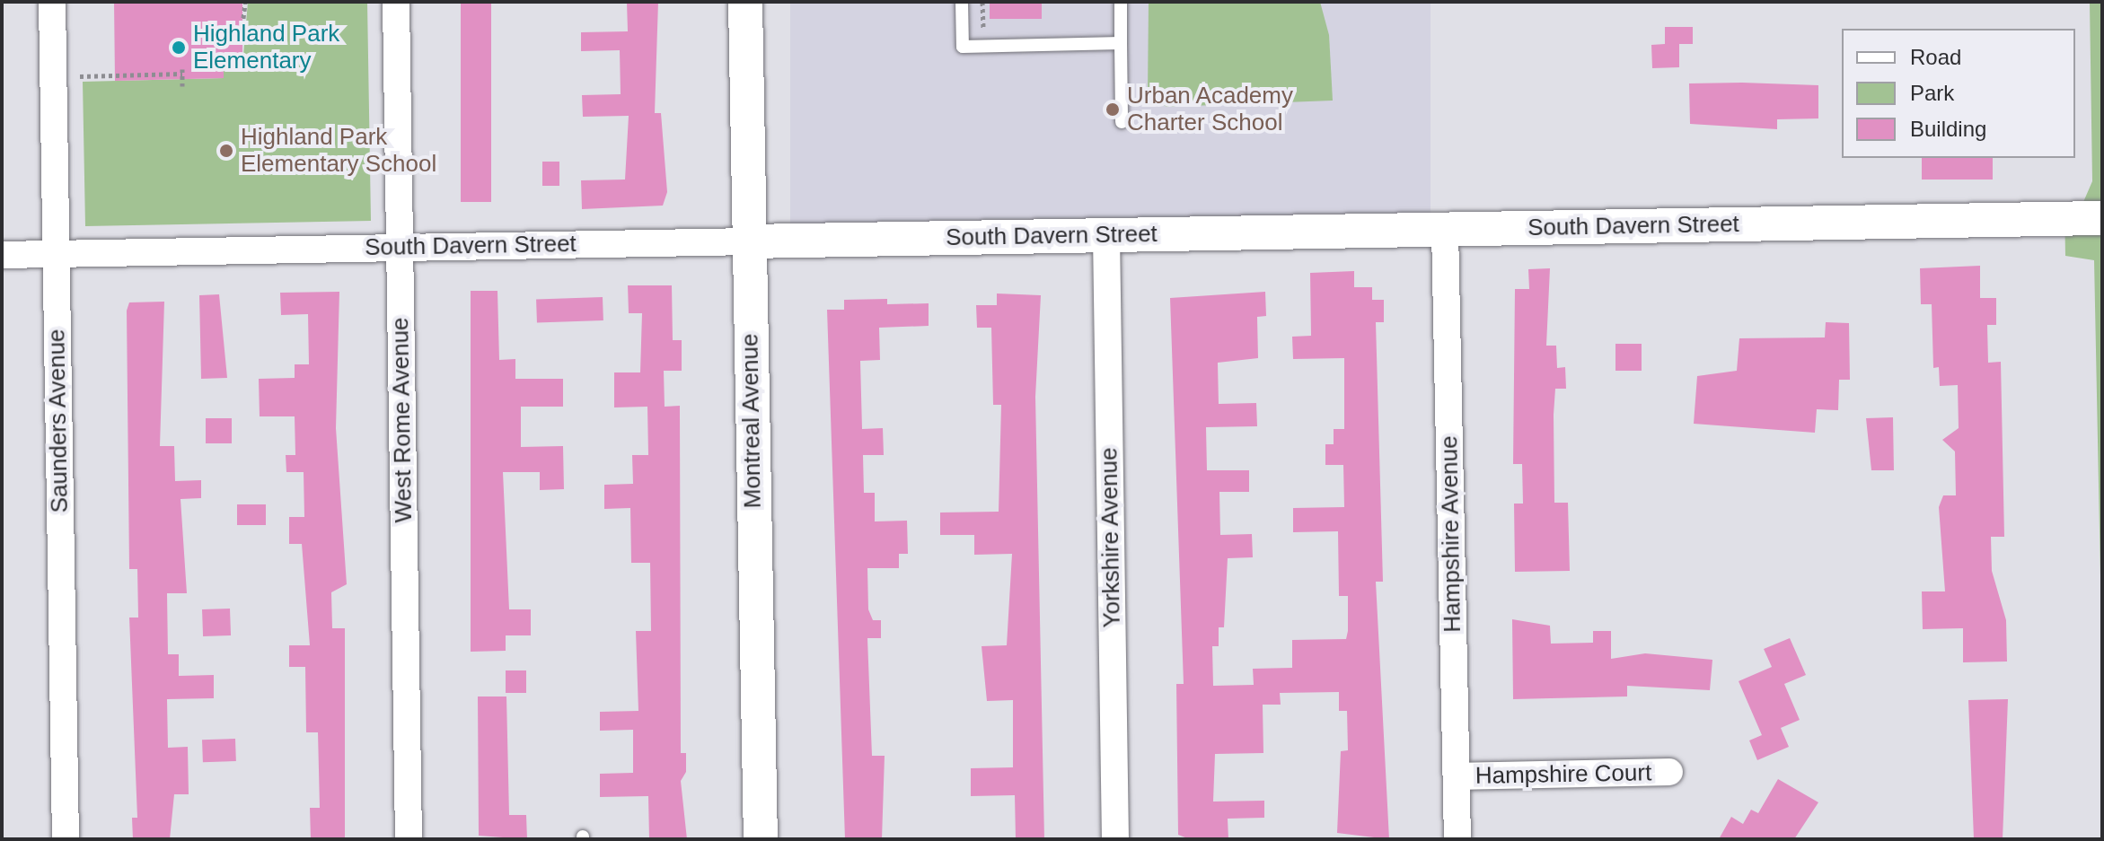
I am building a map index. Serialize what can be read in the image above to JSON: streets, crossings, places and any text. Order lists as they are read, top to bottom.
{
  "streets": {
    "street": [
      "South Davern Street",
      "West Rome Avenue",
      "Saunders Avenue",
      "Montreal Avenue",
      "Hampshire Avenue",
      "Yorkshire Avenue",
      "Hampshire Court"
    ]
  },
  "crossings": [
    ["South Davern Street", "West Rome Avenue"],
    ["South Davern Street", "Saunders Avenue"],
    ["South Davern Street", "Montreal Avenue"],
    ["South Davern Street", "Hampshire Avenue"],
    ["South Davern Street", "Yorkshire Avenue"],
    ["Hampshire Avenue", "Hampshire Court"]
  ],
  "places": ["Highland Park Elementary", "Urban Academy Charter School", "Highland Park Elementary School"],
  "legend": ["Road", "Park", "Building"]
}
